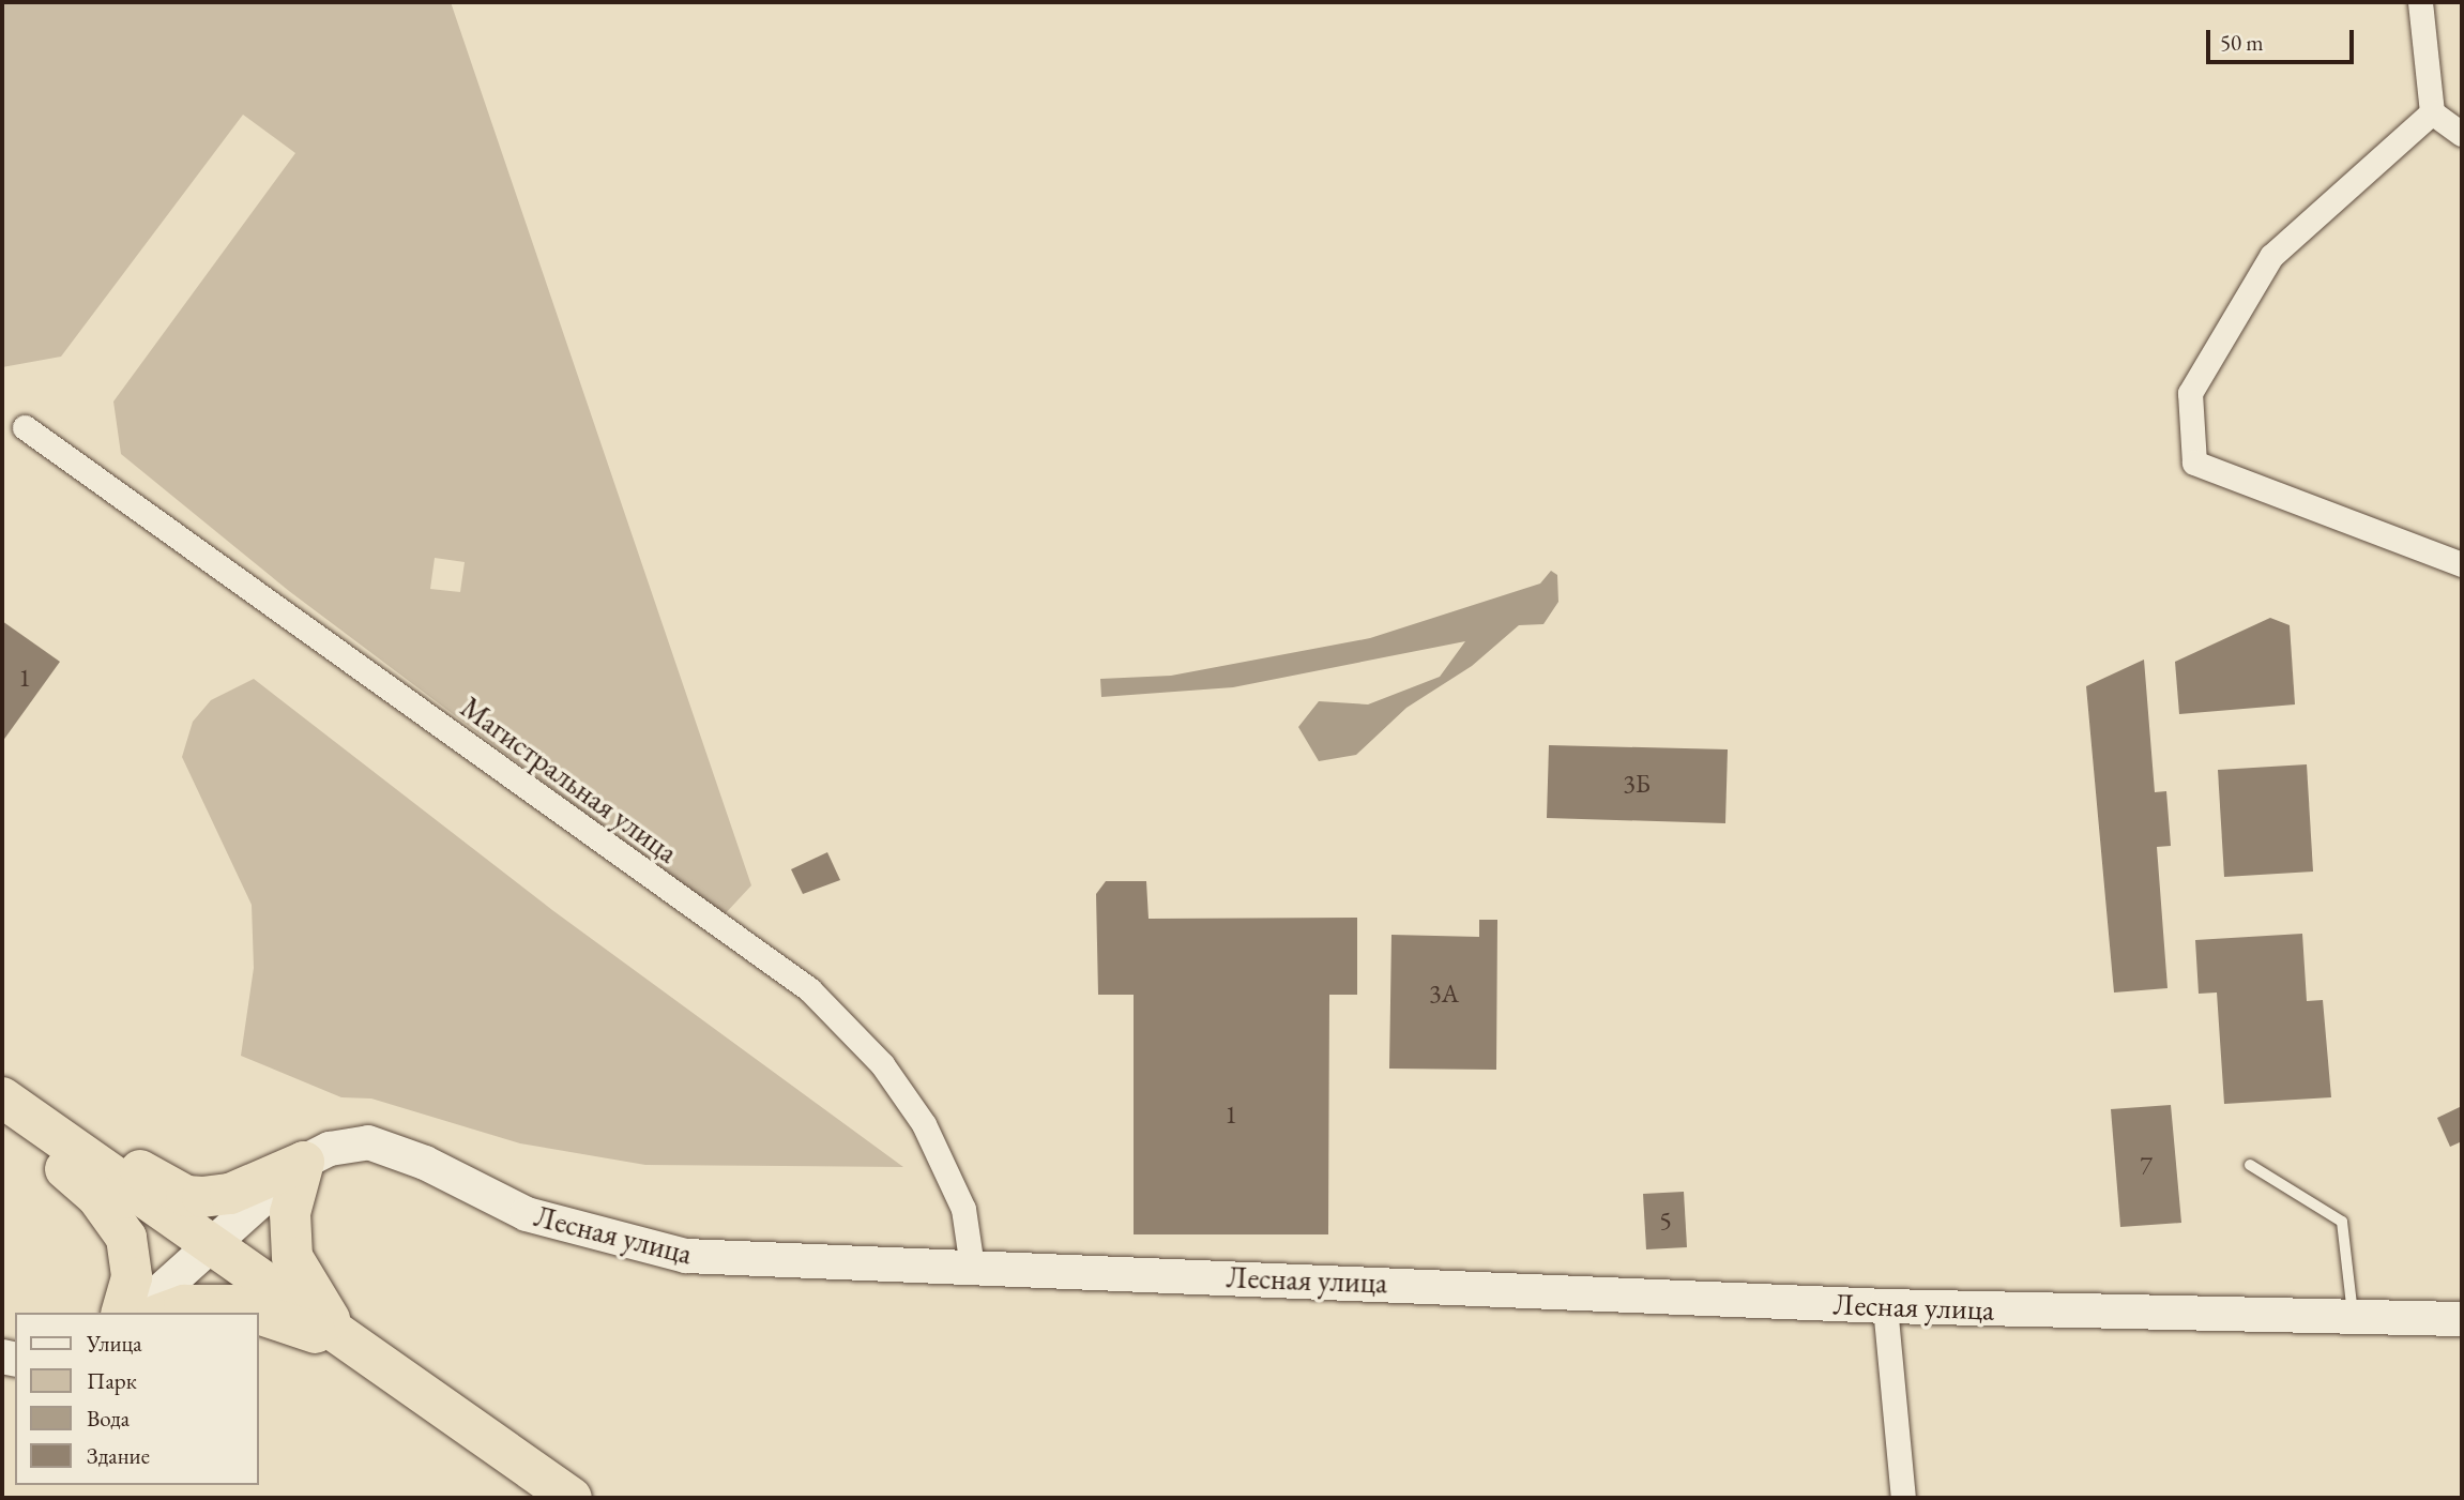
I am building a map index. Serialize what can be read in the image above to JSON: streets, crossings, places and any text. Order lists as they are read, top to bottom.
{
  "streets": {
    "street": ["Магистральная улица", "Лесная улица"]
  },
  "crossings": [
    ["Магистральная улица", "Лесная улица"]
  ],
  "house_numbers": [
    "1",
    "3Б",
    "3А",
    "1",
    "7",
    "5"
  ],
  "legend": [
    "Улица",
    "Парк",
    "Вода",
    "Здание"
  ],
  "scale_bar": "50 m"
}
